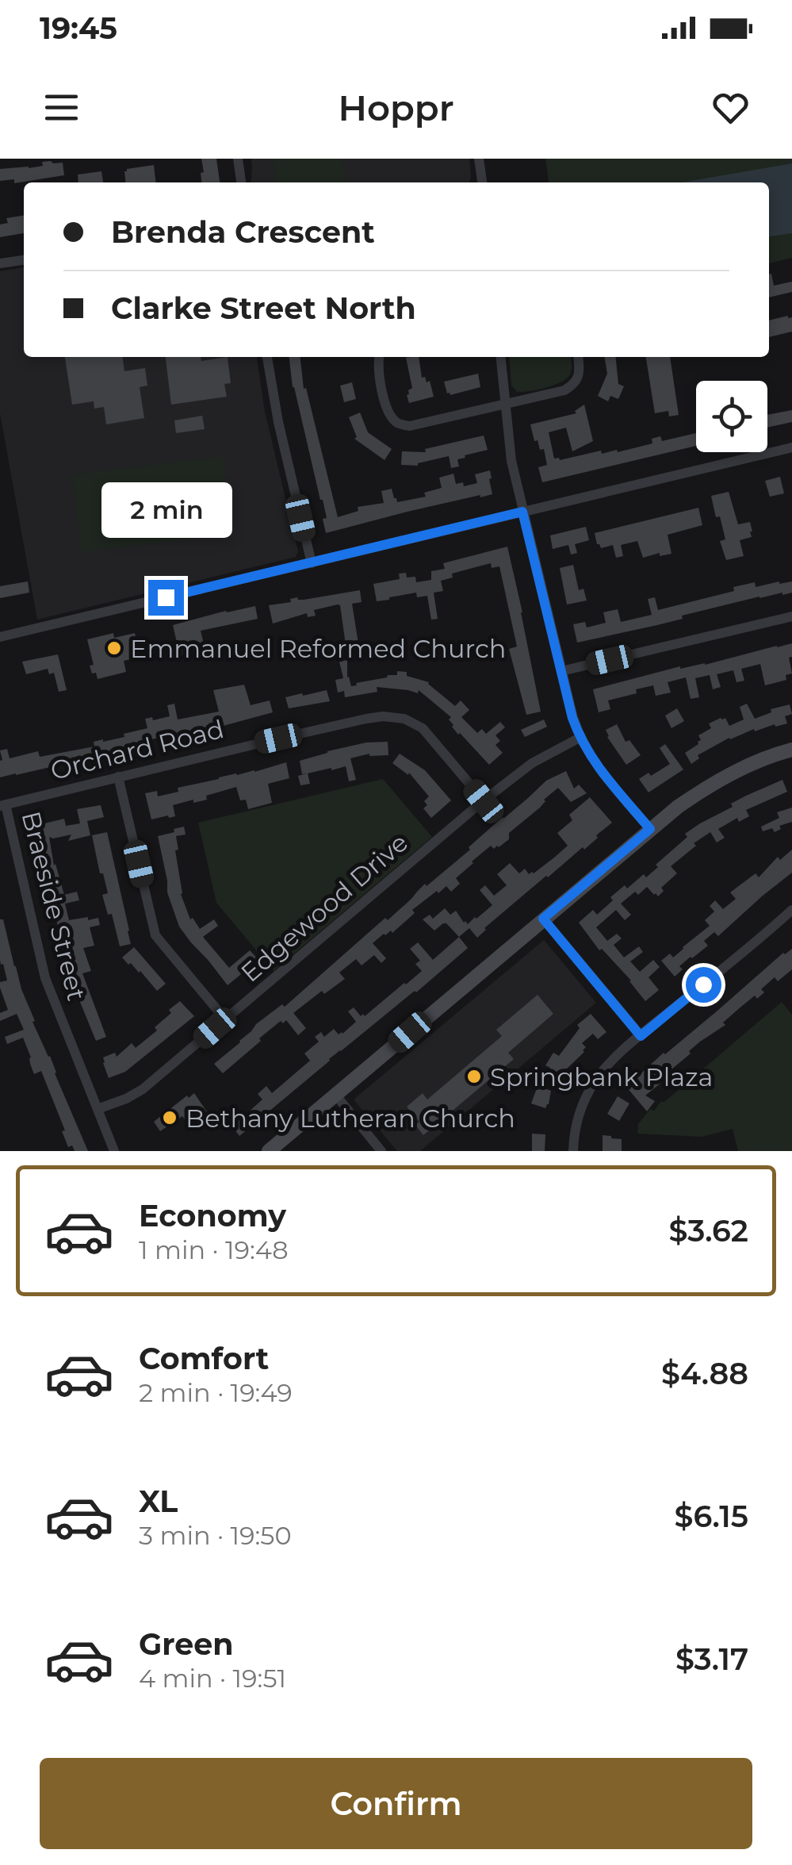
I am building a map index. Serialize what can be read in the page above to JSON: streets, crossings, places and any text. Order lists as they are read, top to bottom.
{
  "streets": {
    "street": ["Orchard Road", "Braeside Street", "Edgewood Drive"]
  },
  "crossings": [
    ["Orchard Road", "Braeside Street"],
    ["Orchard Road", "Edgewood Drive"],
    ["Braeside Street", "Edgewood Drive"]
  ],
  "places": ["Emmanuel Reformed Church", "Springbank Plaza", "Bethany Lutheran Church"],
  "page": {
    "status": "19:45",
    "header": "Hoppr",
    "banner": ["Brenda Crescent", "Clarke Street North"],
    "bubble": "2 min",
    "list": [
      {
        "name": "Economy",
        "note": "1 min · 19:48",
        "value": "$3.62"
      },
      {
        "name": "Comfort",
        "note": "2 min · 19:49",
        "value": "$4.88"
      },
      {
        "name": "XL",
        "note": "3 min · 19:50",
        "value": "$6.15"
      },
      {
        "name": "Green",
        "note": "4 min · 19:51",
        "value": "$3.17"
      }
    ],
    "buttons": "Confirm"
  }
}
